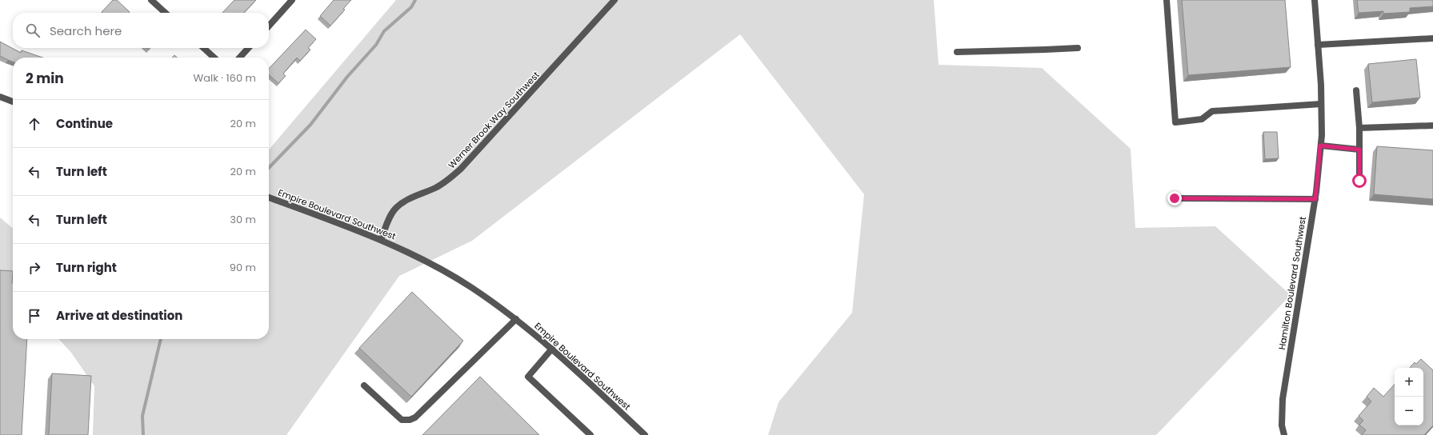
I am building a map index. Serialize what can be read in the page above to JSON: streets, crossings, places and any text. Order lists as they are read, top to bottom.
{
  "streets": {
    "street": ["Werner Brook Way Southwest", "Empire Boulevard Southwest", "Hamilton Boulevard Southwest"]
  },
  "crossings": [
    ["Werner Brook Way Southwest", "Empire Boulevard Southwest"]
  ],
  "page": {
    "search": "Search here",
    "heading": ["2 min", "Walk · 160 m"],
    "list": [
      ["Continue", "20 m"],
      ["Turn left", "20 m"],
      ["Turn left", "30 m"],
      ["Turn right", "90 m"],
      "Arrive at destination"
    ],
    "map_buttons": ["+", "−"]
  }
}
